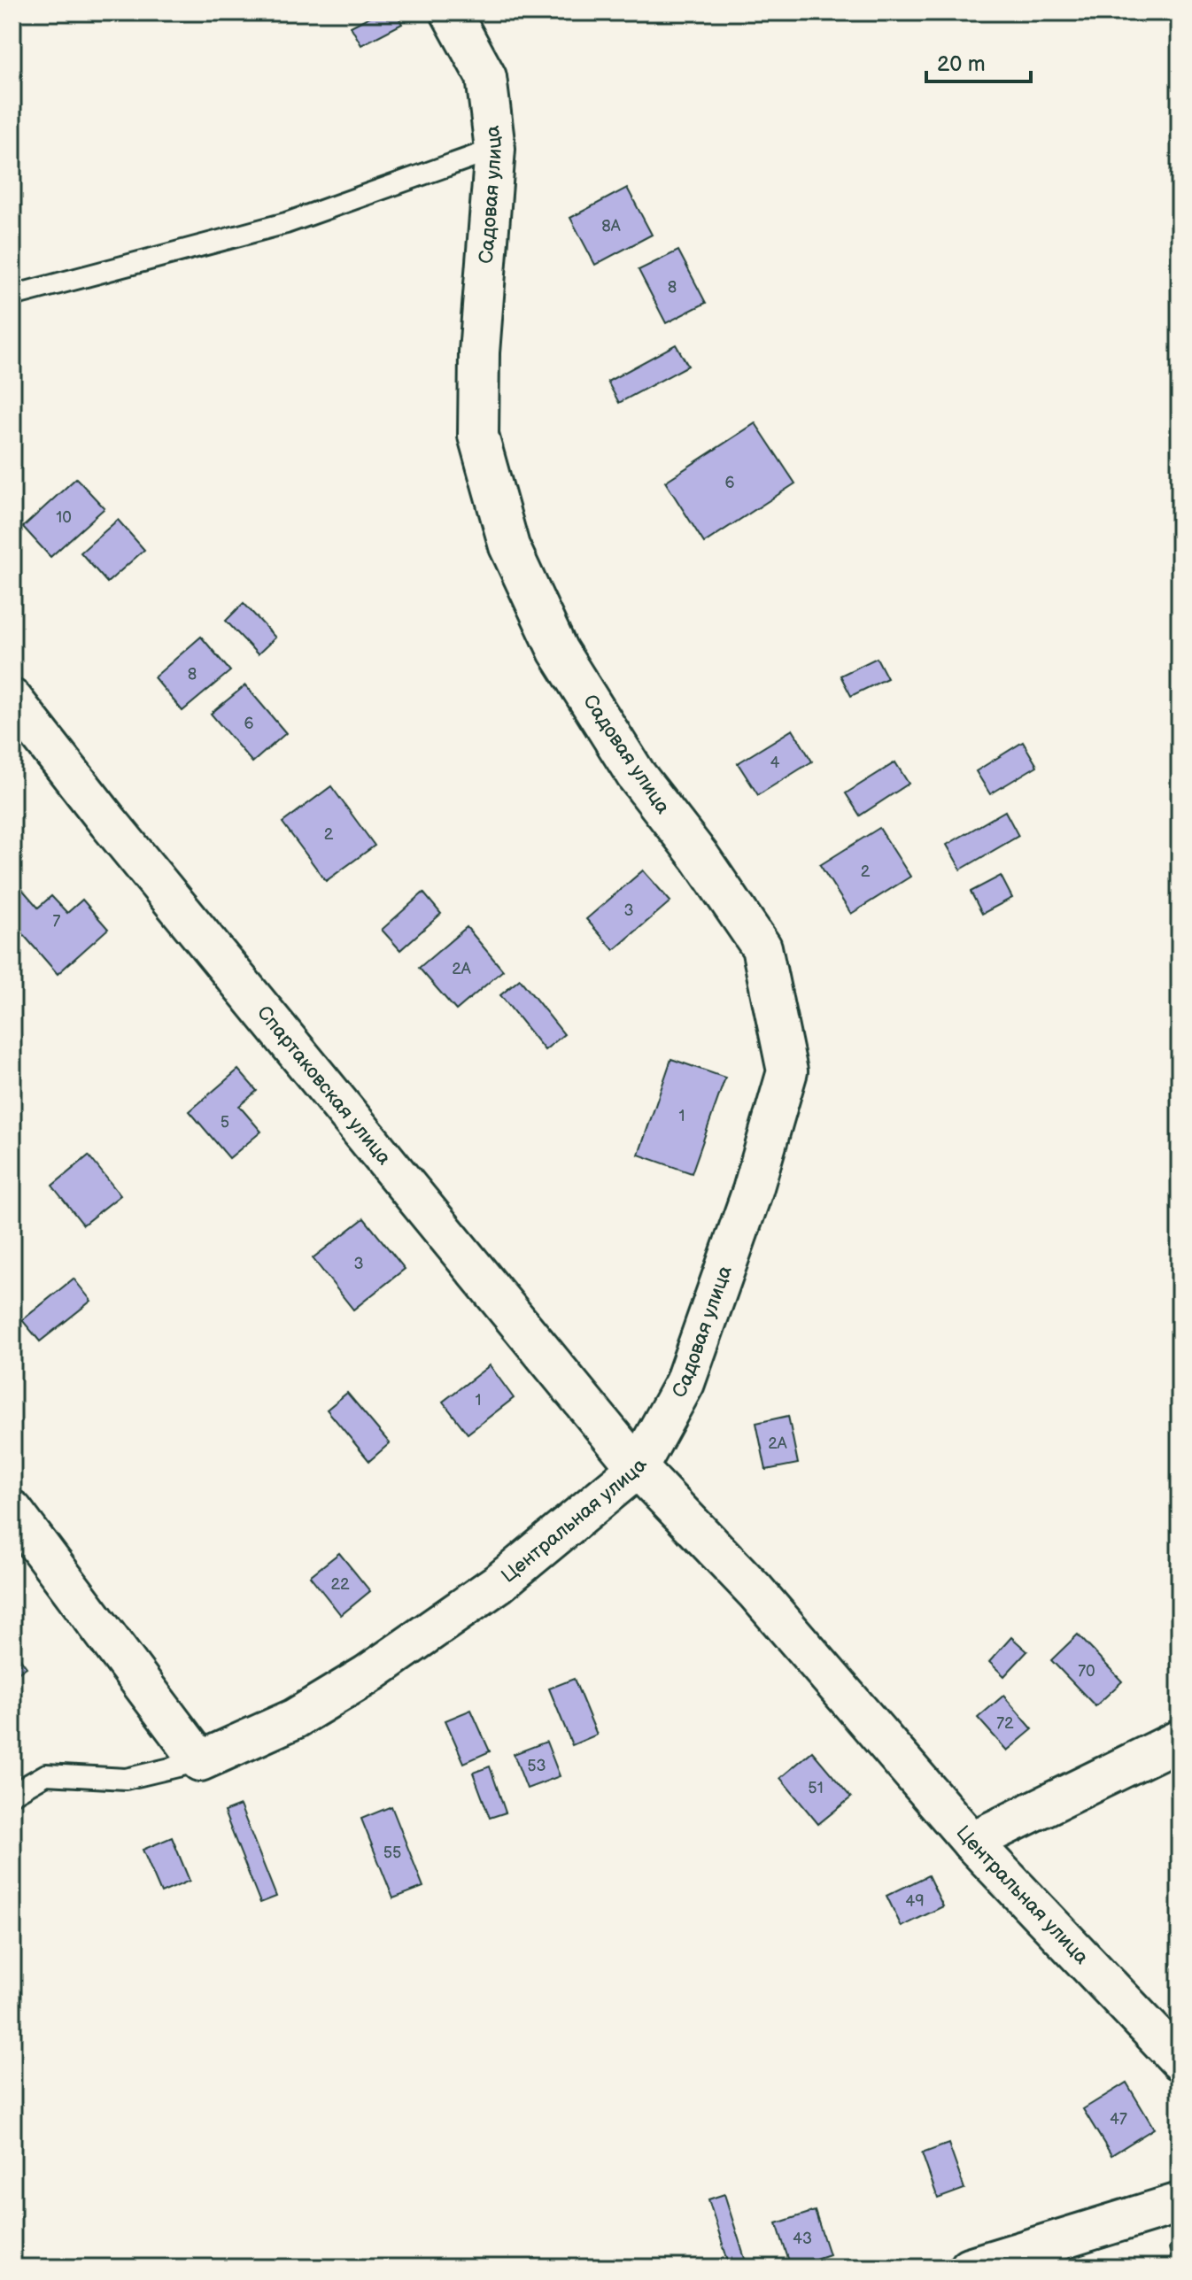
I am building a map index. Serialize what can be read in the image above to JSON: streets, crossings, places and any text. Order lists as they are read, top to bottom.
{
  "streets": {
    "street": ["Садовая улица", "Спартаковская улица", "Центральная улица"]
  },
  "crossings": [
    ["Садовая улица", "Спартаковская улица"],
    ["Садовая улица", "Центральная улица"],
    ["Спартаковская улица", "Центральная улица"]
  ],
  "house_numbers": [
    "8А",
    "8",
    "6",
    "10",
    "8",
    "6",
    "4",
    "2",
    "2",
    "3",
    "7",
    "2А",
    "1",
    "5",
    "3",
    "1",
    "2А",
    "22",
    "70",
    "72",
    "53",
    "51",
    "55",
    "49",
    "47",
    "43"
  ],
  "scale_bar": "20 m"
}
